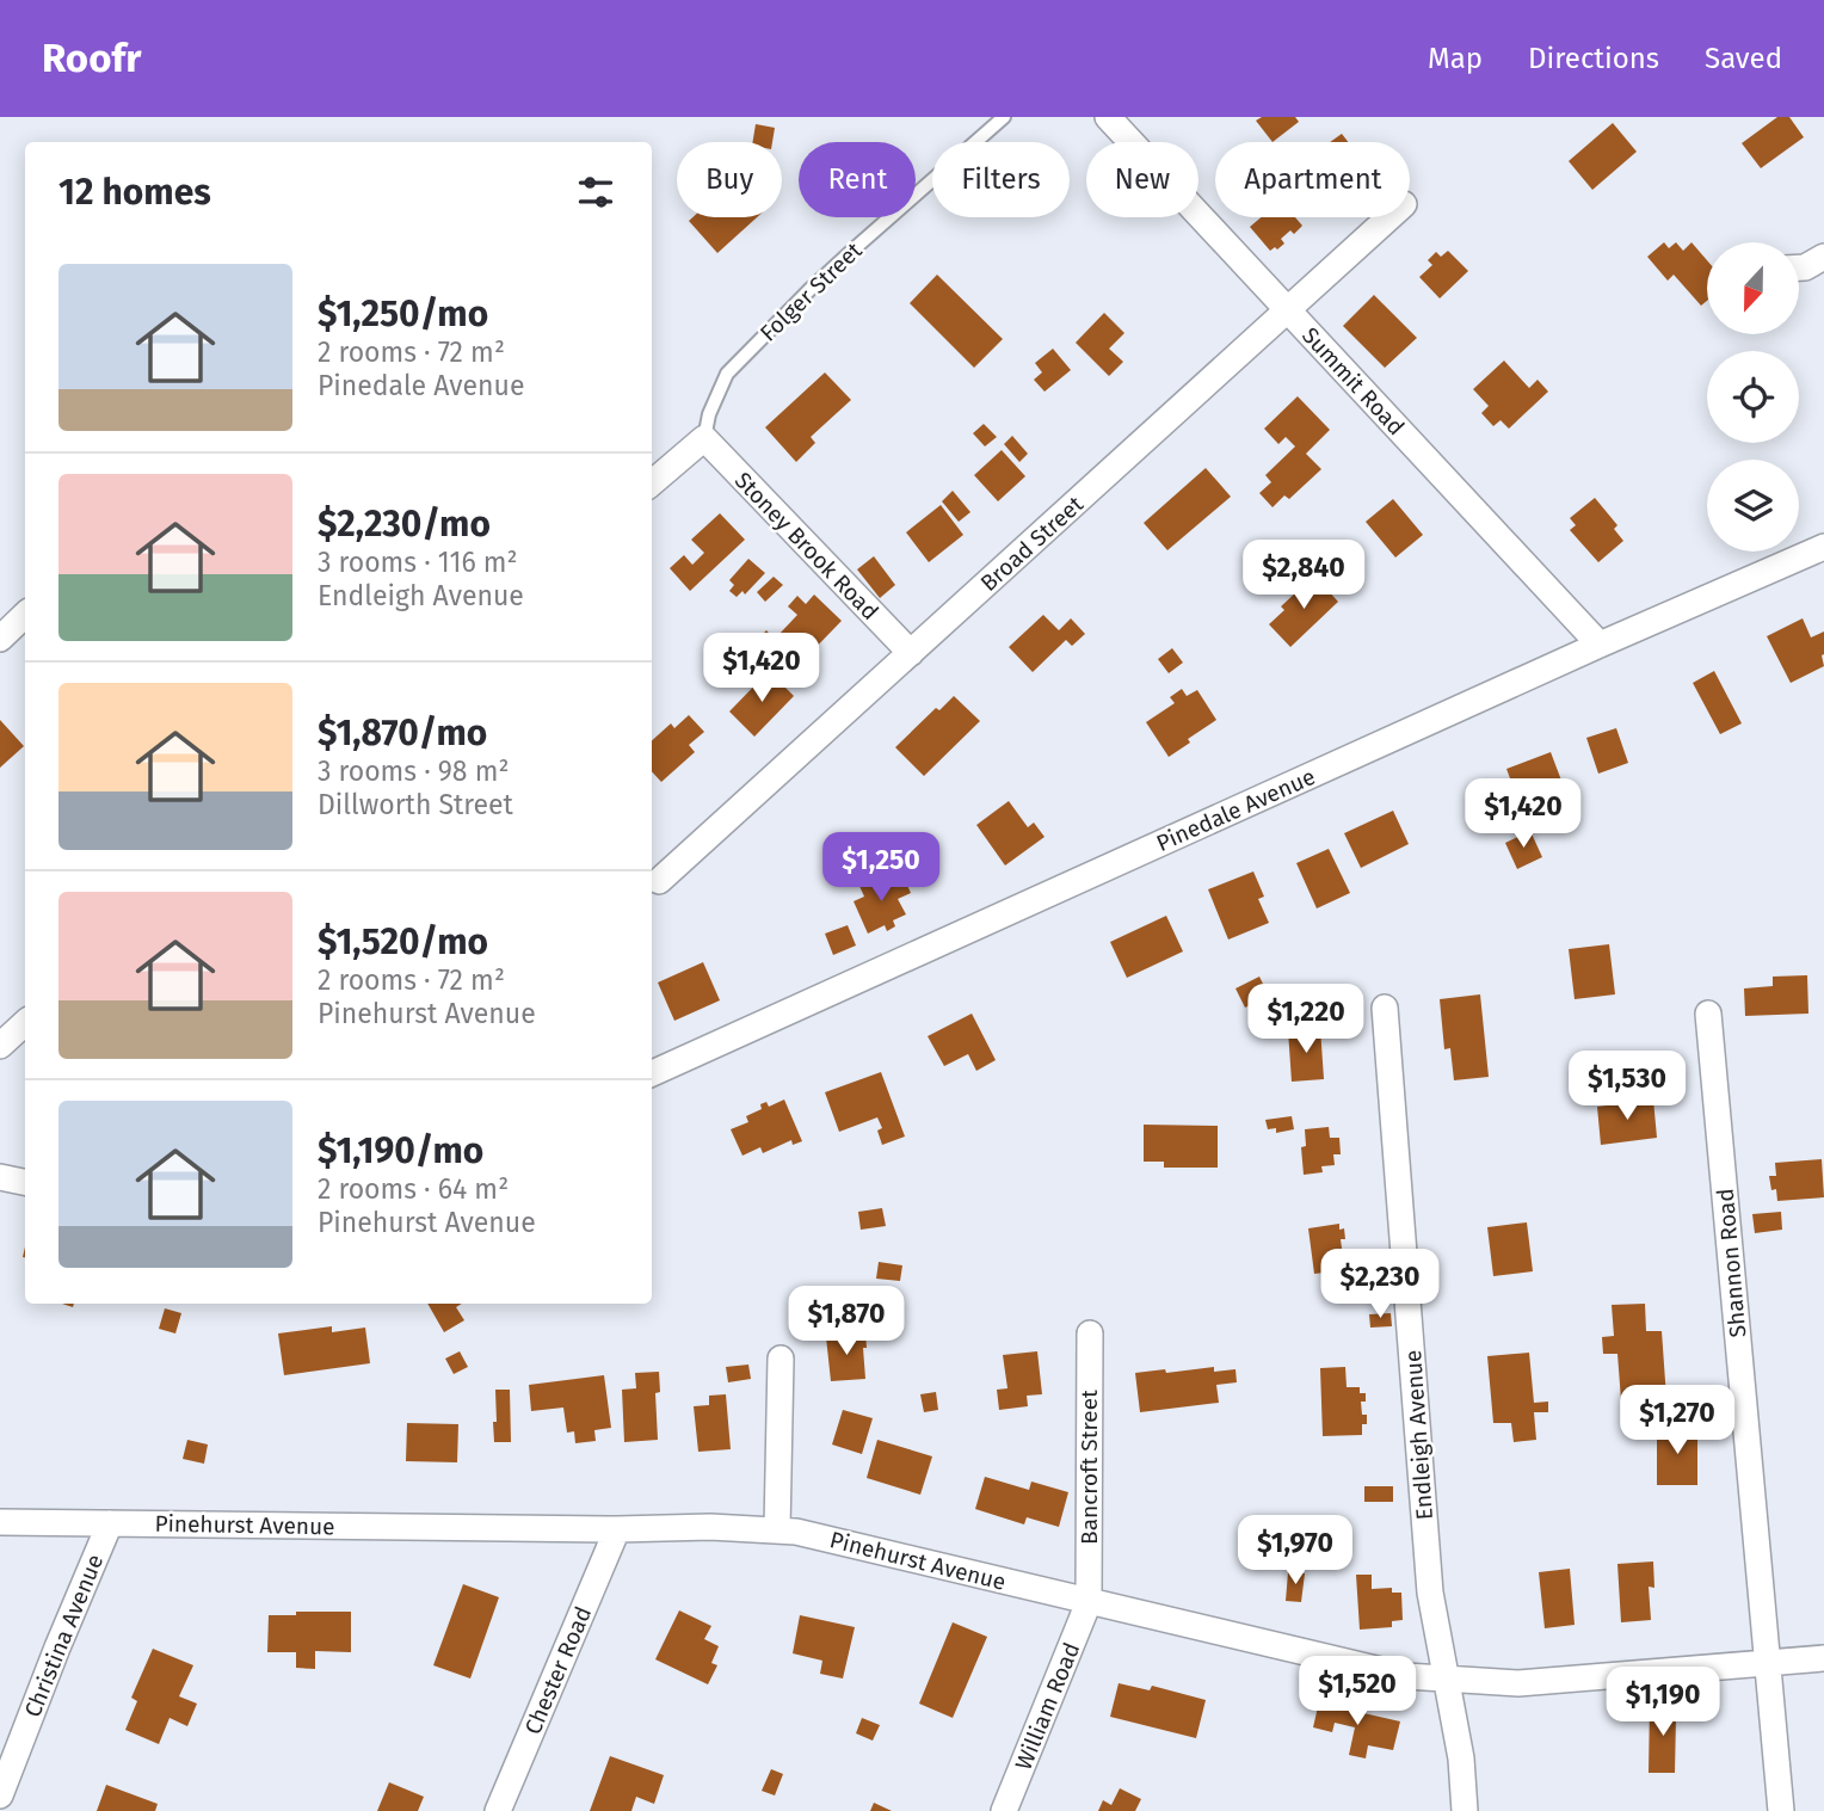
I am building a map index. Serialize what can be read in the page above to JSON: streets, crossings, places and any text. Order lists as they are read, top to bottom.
{
  "streets": {
    "street": [
      "Summit Road",
      "Broad Street",
      "Stoney Brook Road",
      "Pinedale Avenue",
      "Shannon Road",
      "Endleigh Avenue",
      "Bancroft Street",
      "Pinehurst Avenue",
      "Christina Avenue",
      "Chester Road",
      "William Road"
    ],
    "lane": ["Folger Street"]
  },
  "crossings": [
    ["Folger Street", "Stoney Brook Road"],
    ["Summit Road", "Broad Street"],
    ["Summit Road", "Pinedale Avenue"],
    ["Broad Street", "Stoney Brook Road"],
    ["Shannon Road", "Pinehurst Avenue"],
    ["Endleigh Avenue", "Pinehurst Avenue"],
    ["Bancroft Street", "Pinehurst Avenue"],
    ["Bancroft Street", "William Road"],
    ["Pinehurst Avenue", "Christina Avenue"],
    ["Pinehurst Avenue", "Chester Road"],
    ["Pinehurst Avenue", "William Road"]
  ],
  "north": "bottom",
  "page": {
    "header": "Roofr",
    "nav": ["Map", "Directions", "Saved"],
    "chip": [
      "Buy",
      "Rent",
      "Filters",
      "New",
      "Apartment"
    ],
    "heading": "12 homes",
    "list": [
      {
        "name": "$1,250/mo",
        "note": "2 rooms · 72 m² · Pinedale Avenue"
      },
      {
        "name": "$2,230/mo",
        "note": "3 rooms · 116 m² · Endleigh Avenue"
      },
      {
        "name": "$1,870/mo",
        "note": "3 rooms · 98 m² · Dillworth Street"
      },
      {
        "name": "$1,520/mo",
        "note": "2 rooms · 72 m² · Pinehurst Avenue"
      },
      {
        "name": "$1,190/mo",
        "note": "2 rooms · 64 m² · Pinehurst Avenue"
      }
    ],
    "price": [
      "$2,840",
      "$1,420",
      "$1,420",
      "$1,250",
      "$1,220",
      "$1,530",
      "$2,230",
      "$1,870",
      "$1,270",
      "$1,970",
      "$1,520",
      "$1,190"
    ]
  }
}
